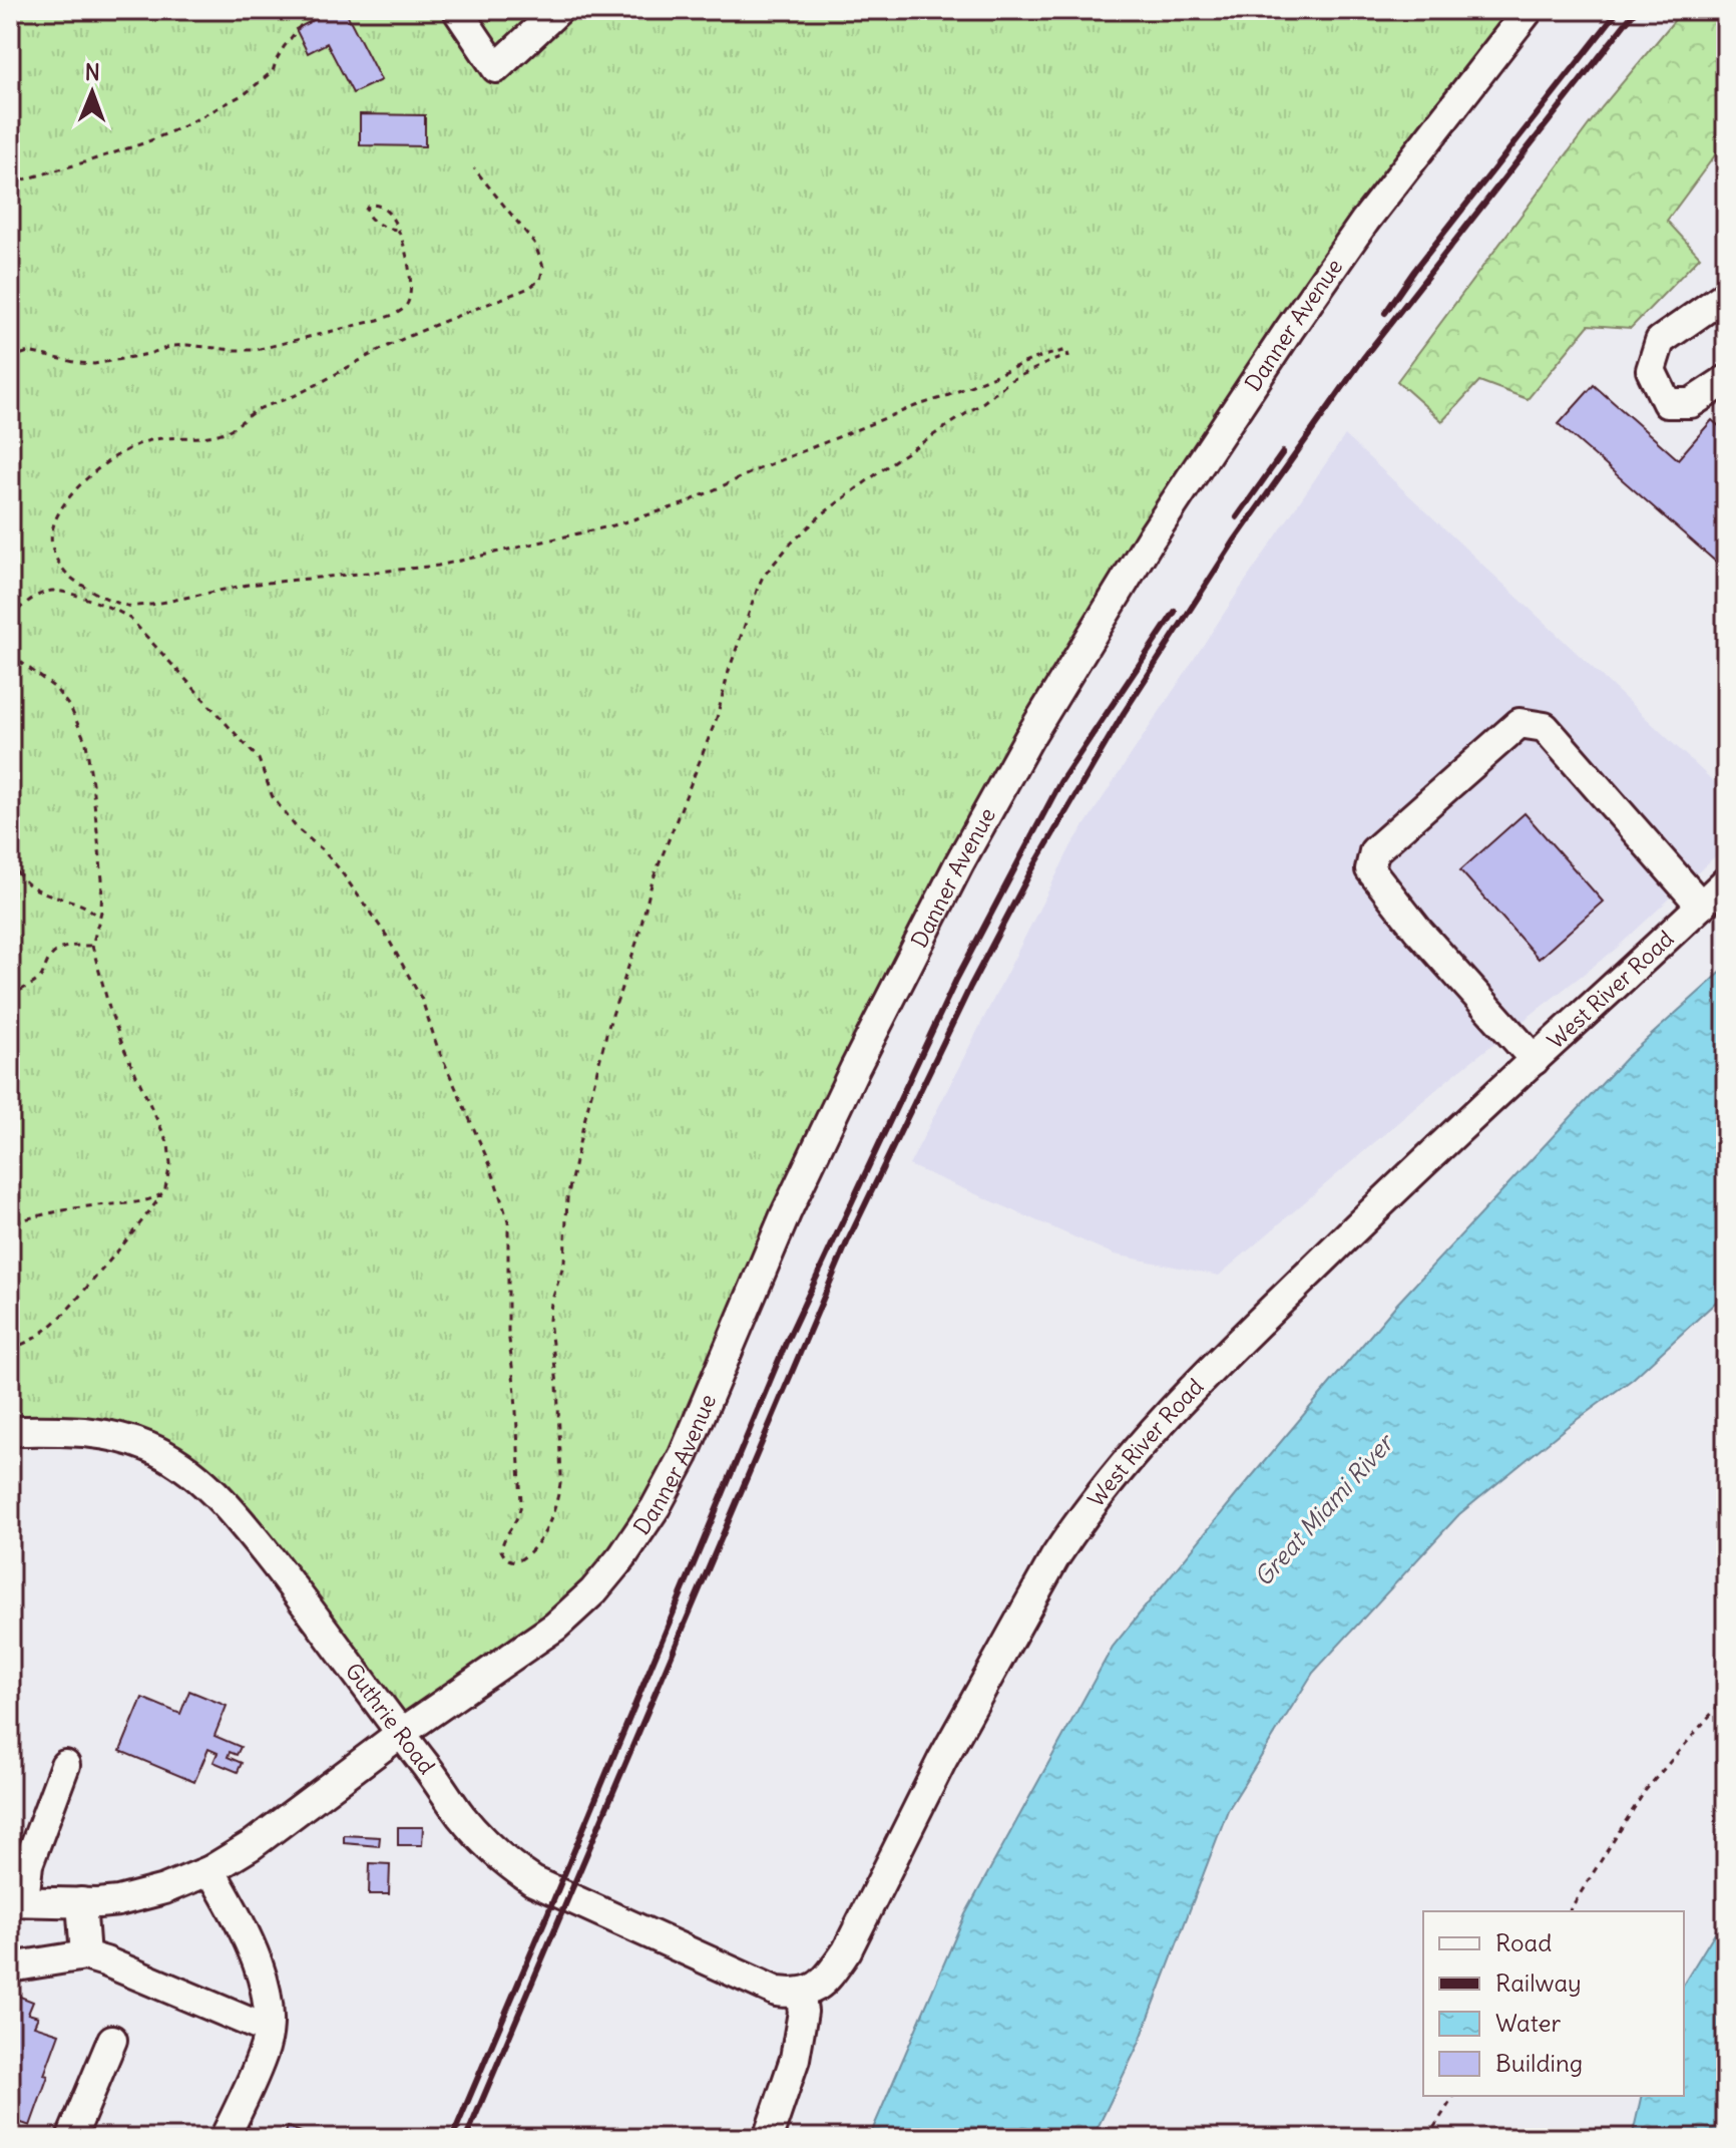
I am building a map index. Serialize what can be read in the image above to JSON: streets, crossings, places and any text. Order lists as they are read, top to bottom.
{
  "streets": {
    "street": ["Danner Avenue", "West River Road", "Guthrie Road"]
  },
  "crossings": [
    ["Danner Avenue", "Guthrie Road"],
    ["West River Road", "Guthrie Road"]
  ],
  "water": ["Great Miami River"],
  "legend": [
    "Road",
    "Railway",
    "Water",
    "Building"
  ],
  "north": "top"
}
